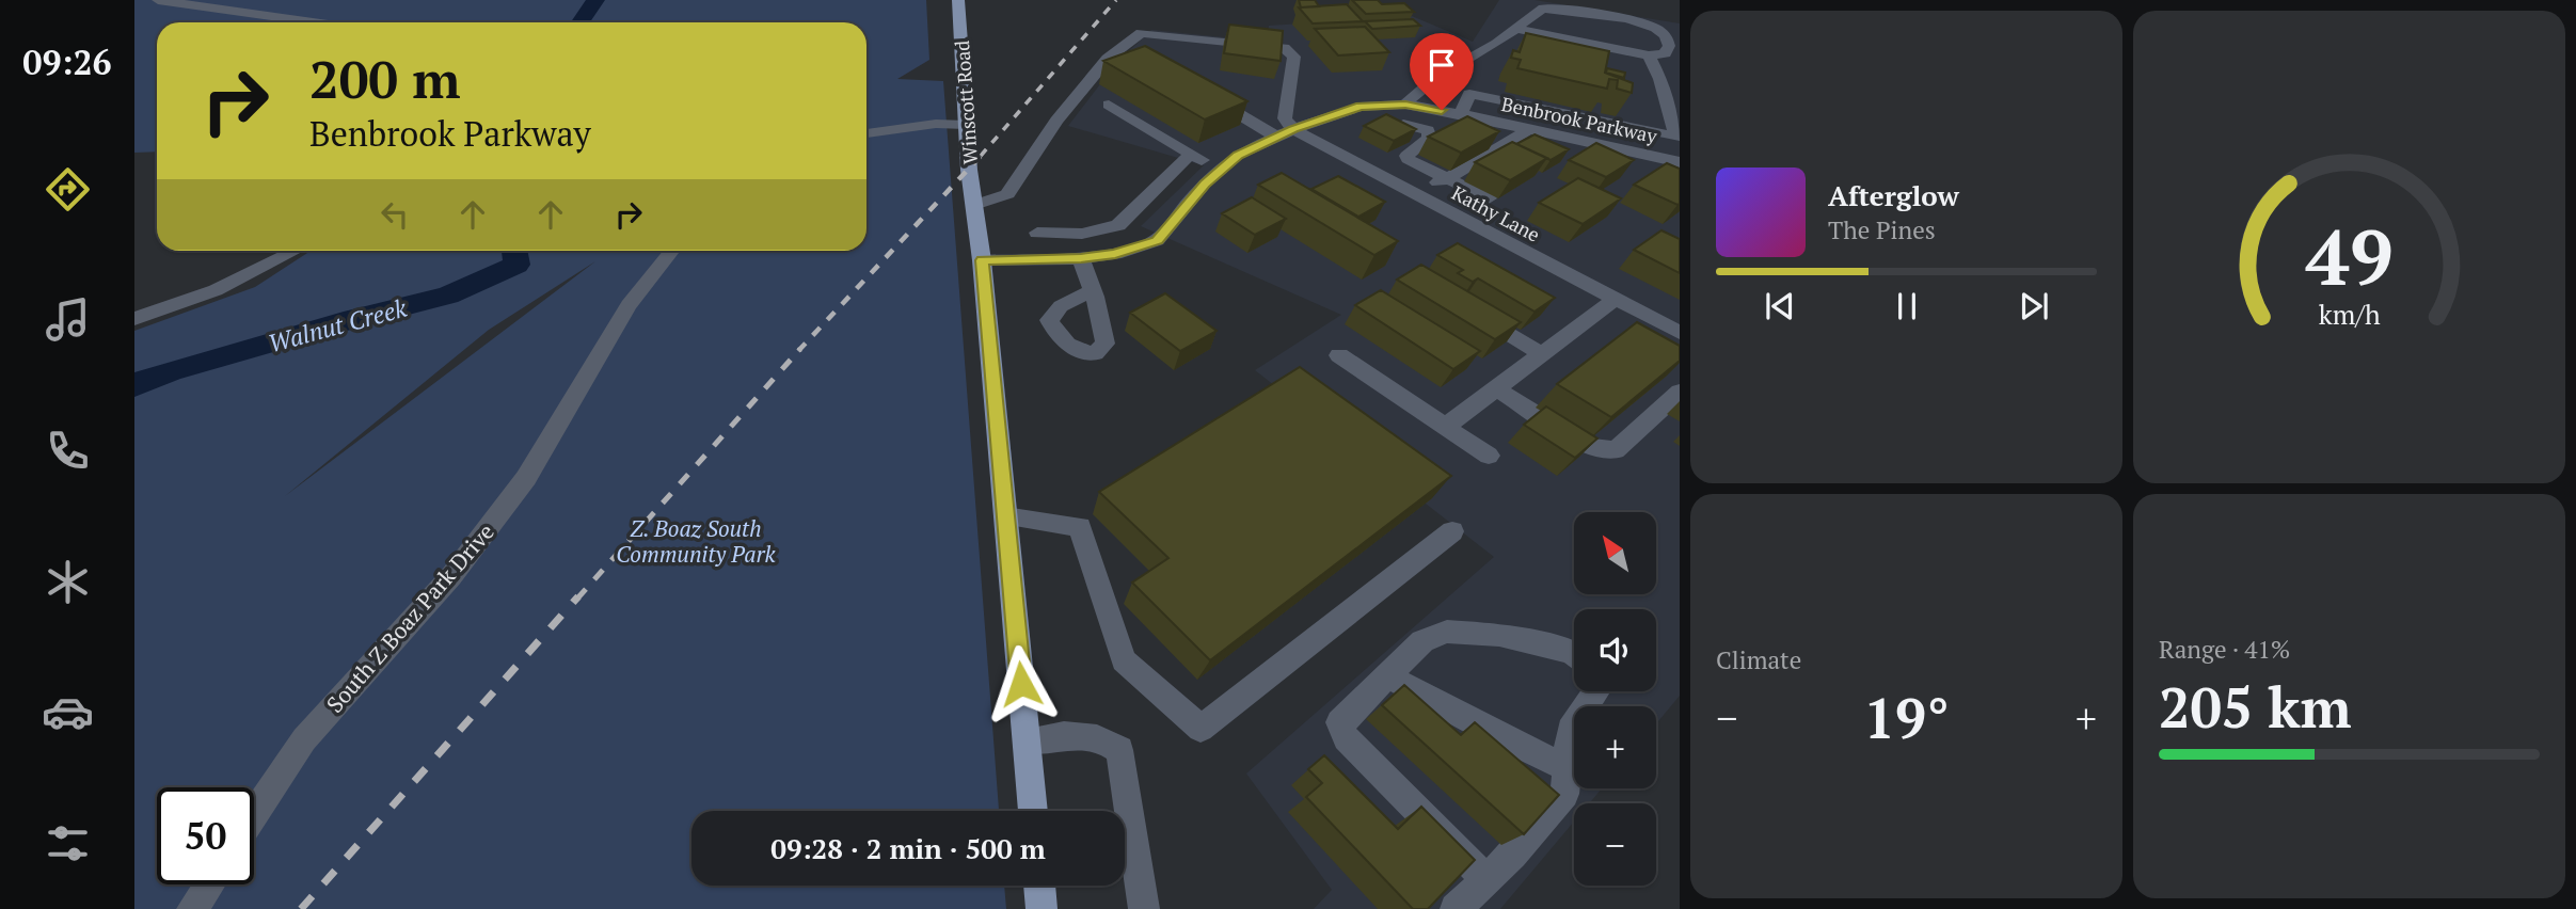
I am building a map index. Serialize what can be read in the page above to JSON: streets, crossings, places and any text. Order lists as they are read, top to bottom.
{
  "streets": {
    "main road": ["Winscott Road"],
    "street": ["Benbrook Parkway", "Kathy Lane", "South Z Boaz Park Drive"]
  },
  "crossings": [
    ["Winscott Road", "Benbrook Parkway"],
    ["Benbrook Parkway", "Kathy Lane"]
  ],
  "water": ["Walnut Creek"],
  "parks": ["Z. Boaz South Community Park"],
  "north": "top left",
  "page": {
    "tabs": "09:26",
    "turn": ["200 m", "Benbrook Parkway"],
    "song": ["Afterglow", "The Pines"],
    "tile": [
      "Climate",
      ["Range · 41%", "205 km"]
    ],
    "map_buttons": ["+", "−"],
    "heat": ["−", "19°", "+"],
    "limit": "50",
    "trip": "09:28 · 2 min · 500 m",
    "gauge": ["49", "km/h"]
  }
}
